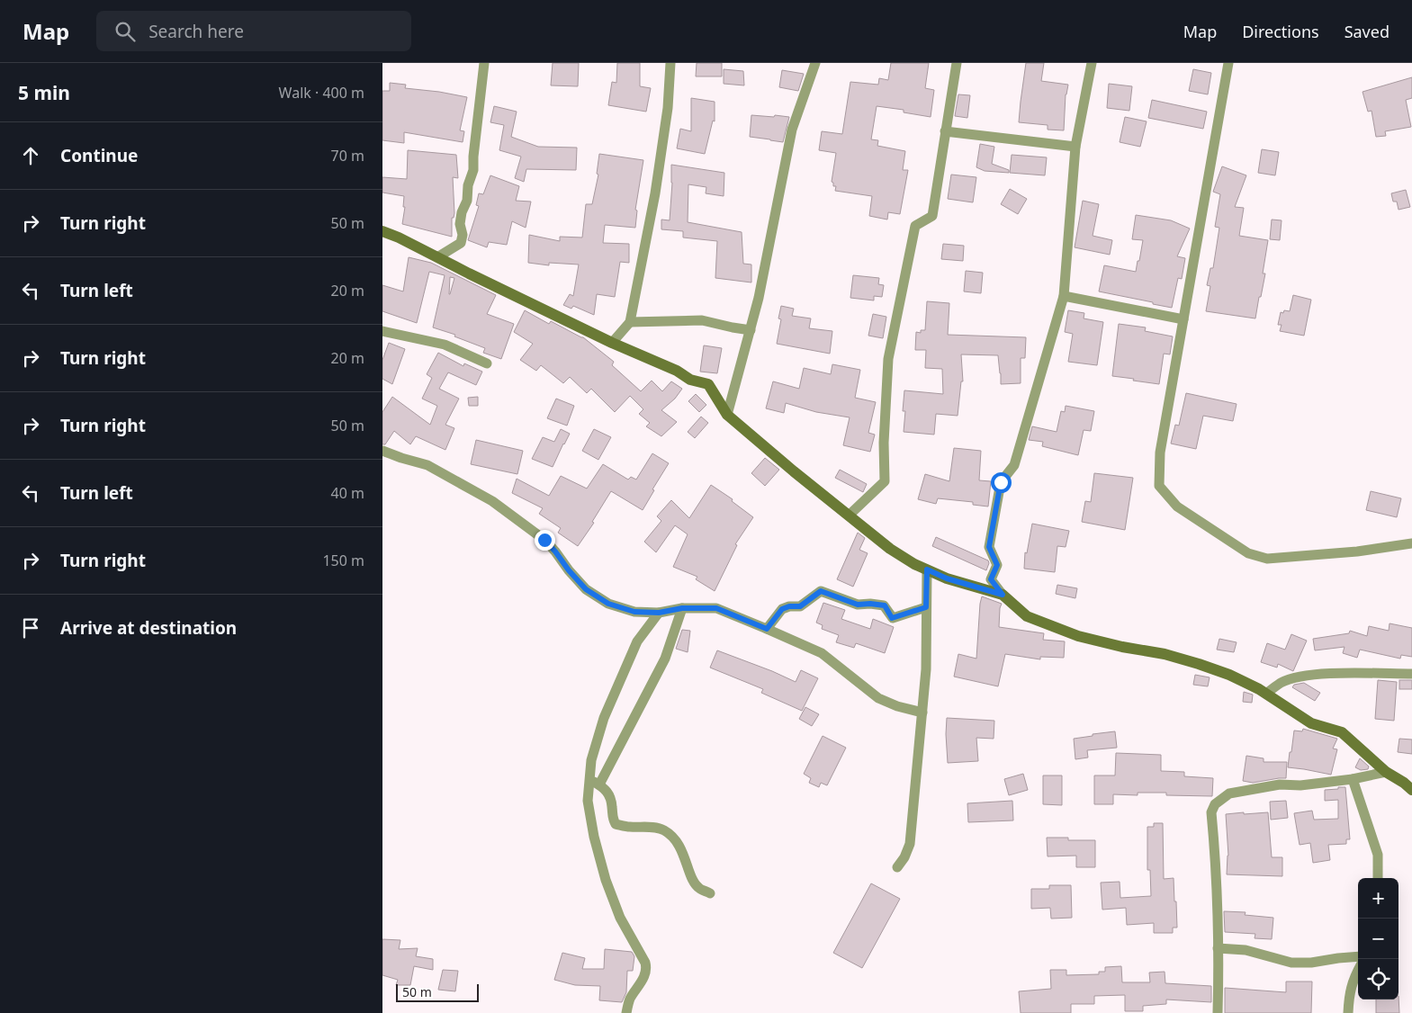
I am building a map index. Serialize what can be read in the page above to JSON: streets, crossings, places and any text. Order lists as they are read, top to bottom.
{
  "scale_bar": "50 m",
  "page": {
    "header": "Map",
    "search": "Search here",
    "nav": ["Map", "Directions", "Saved"],
    "heading": ["5 min", "Walk · 400 m"],
    "list": [
      ["Continue", "70 m"],
      ["Turn right", "50 m"],
      ["Turn left", "20 m"],
      ["Turn right", "20 m"],
      ["Turn right", "50 m"],
      ["Turn left", "40 m"],
      ["Turn right", "150 m"],
      "Arrive at destination"
    ],
    "map_buttons": ["+", "−"],
    "scale": "50 m"
  }
}
